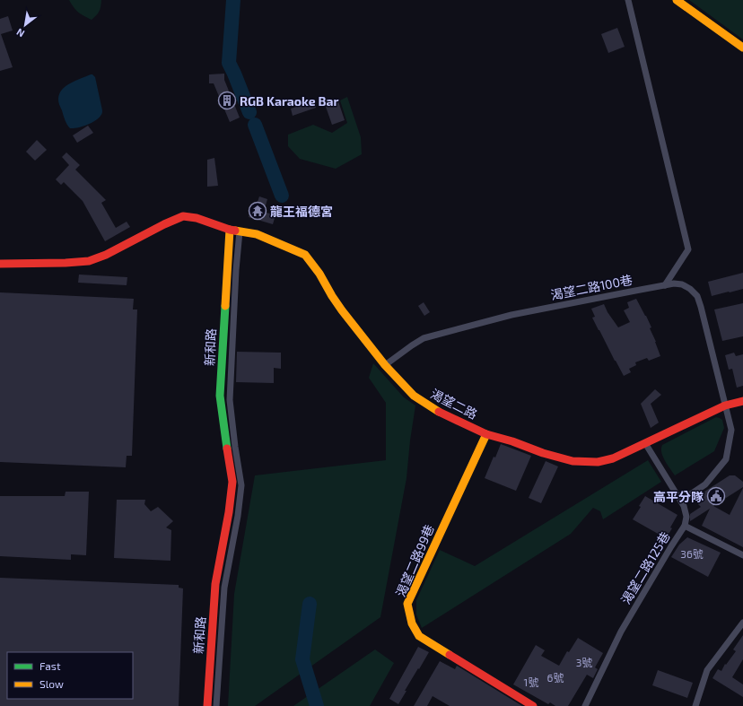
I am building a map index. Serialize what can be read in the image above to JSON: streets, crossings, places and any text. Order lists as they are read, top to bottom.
{
  "streets": {
    "street": [
      "渴望二路100巷",
      "新和路",
      "渴望二路",
      "渴望二路99巷",
      "渴望二路125巷"
    ]
  },
  "crossings": [
    ["渴望二路100巷", "渴望二路"],
    ["渴望二路100巷", "渴望二路125巷"],
    ["新和路", "渴望二路"],
    ["渴望二路", "渴望二路99巷"],
    ["渴望二路", "渴望二路125巷"]
  ],
  "places": {
    "building": ["RGB Karaoke Bar"],
    "temple": ["龍王福德宮"],
    "public building": ["高平分隊"]
  },
  "house_numbers": [
    "36號",
    "3號",
    "6號",
    "1號"
  ],
  "legend": ["Fast", "Slow"],
  "north": "bottom left"
}
